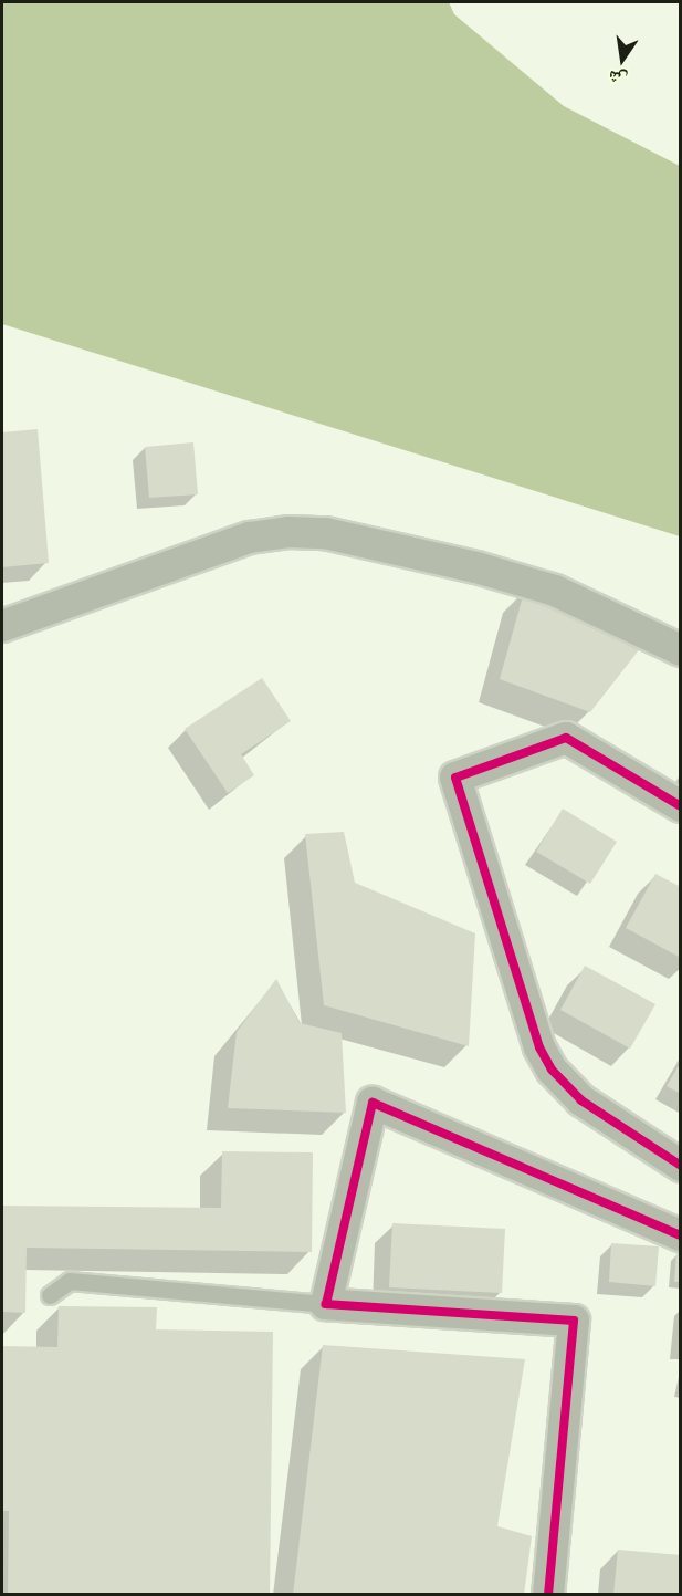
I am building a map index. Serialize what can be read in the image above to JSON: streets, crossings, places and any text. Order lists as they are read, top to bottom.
{
  "north": "bottom"
}
